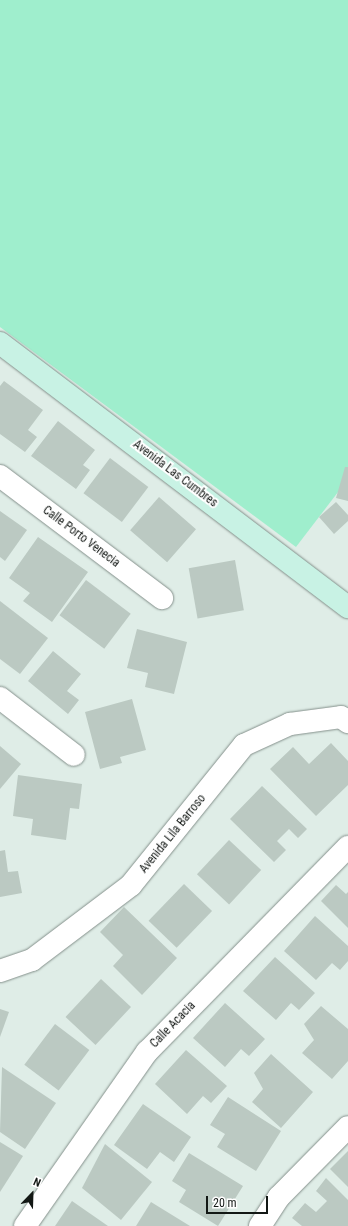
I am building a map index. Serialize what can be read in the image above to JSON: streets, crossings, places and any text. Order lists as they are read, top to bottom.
{
  "streets": {
    "street": [
      "Avenida Las Cumbres",
      "Calle Porto Venecia",
      "Avenida Lila Barroso",
      "Calle Acacia"
    ]
  },
  "scale_bar": "20 m",
  "north": "top right"
}
